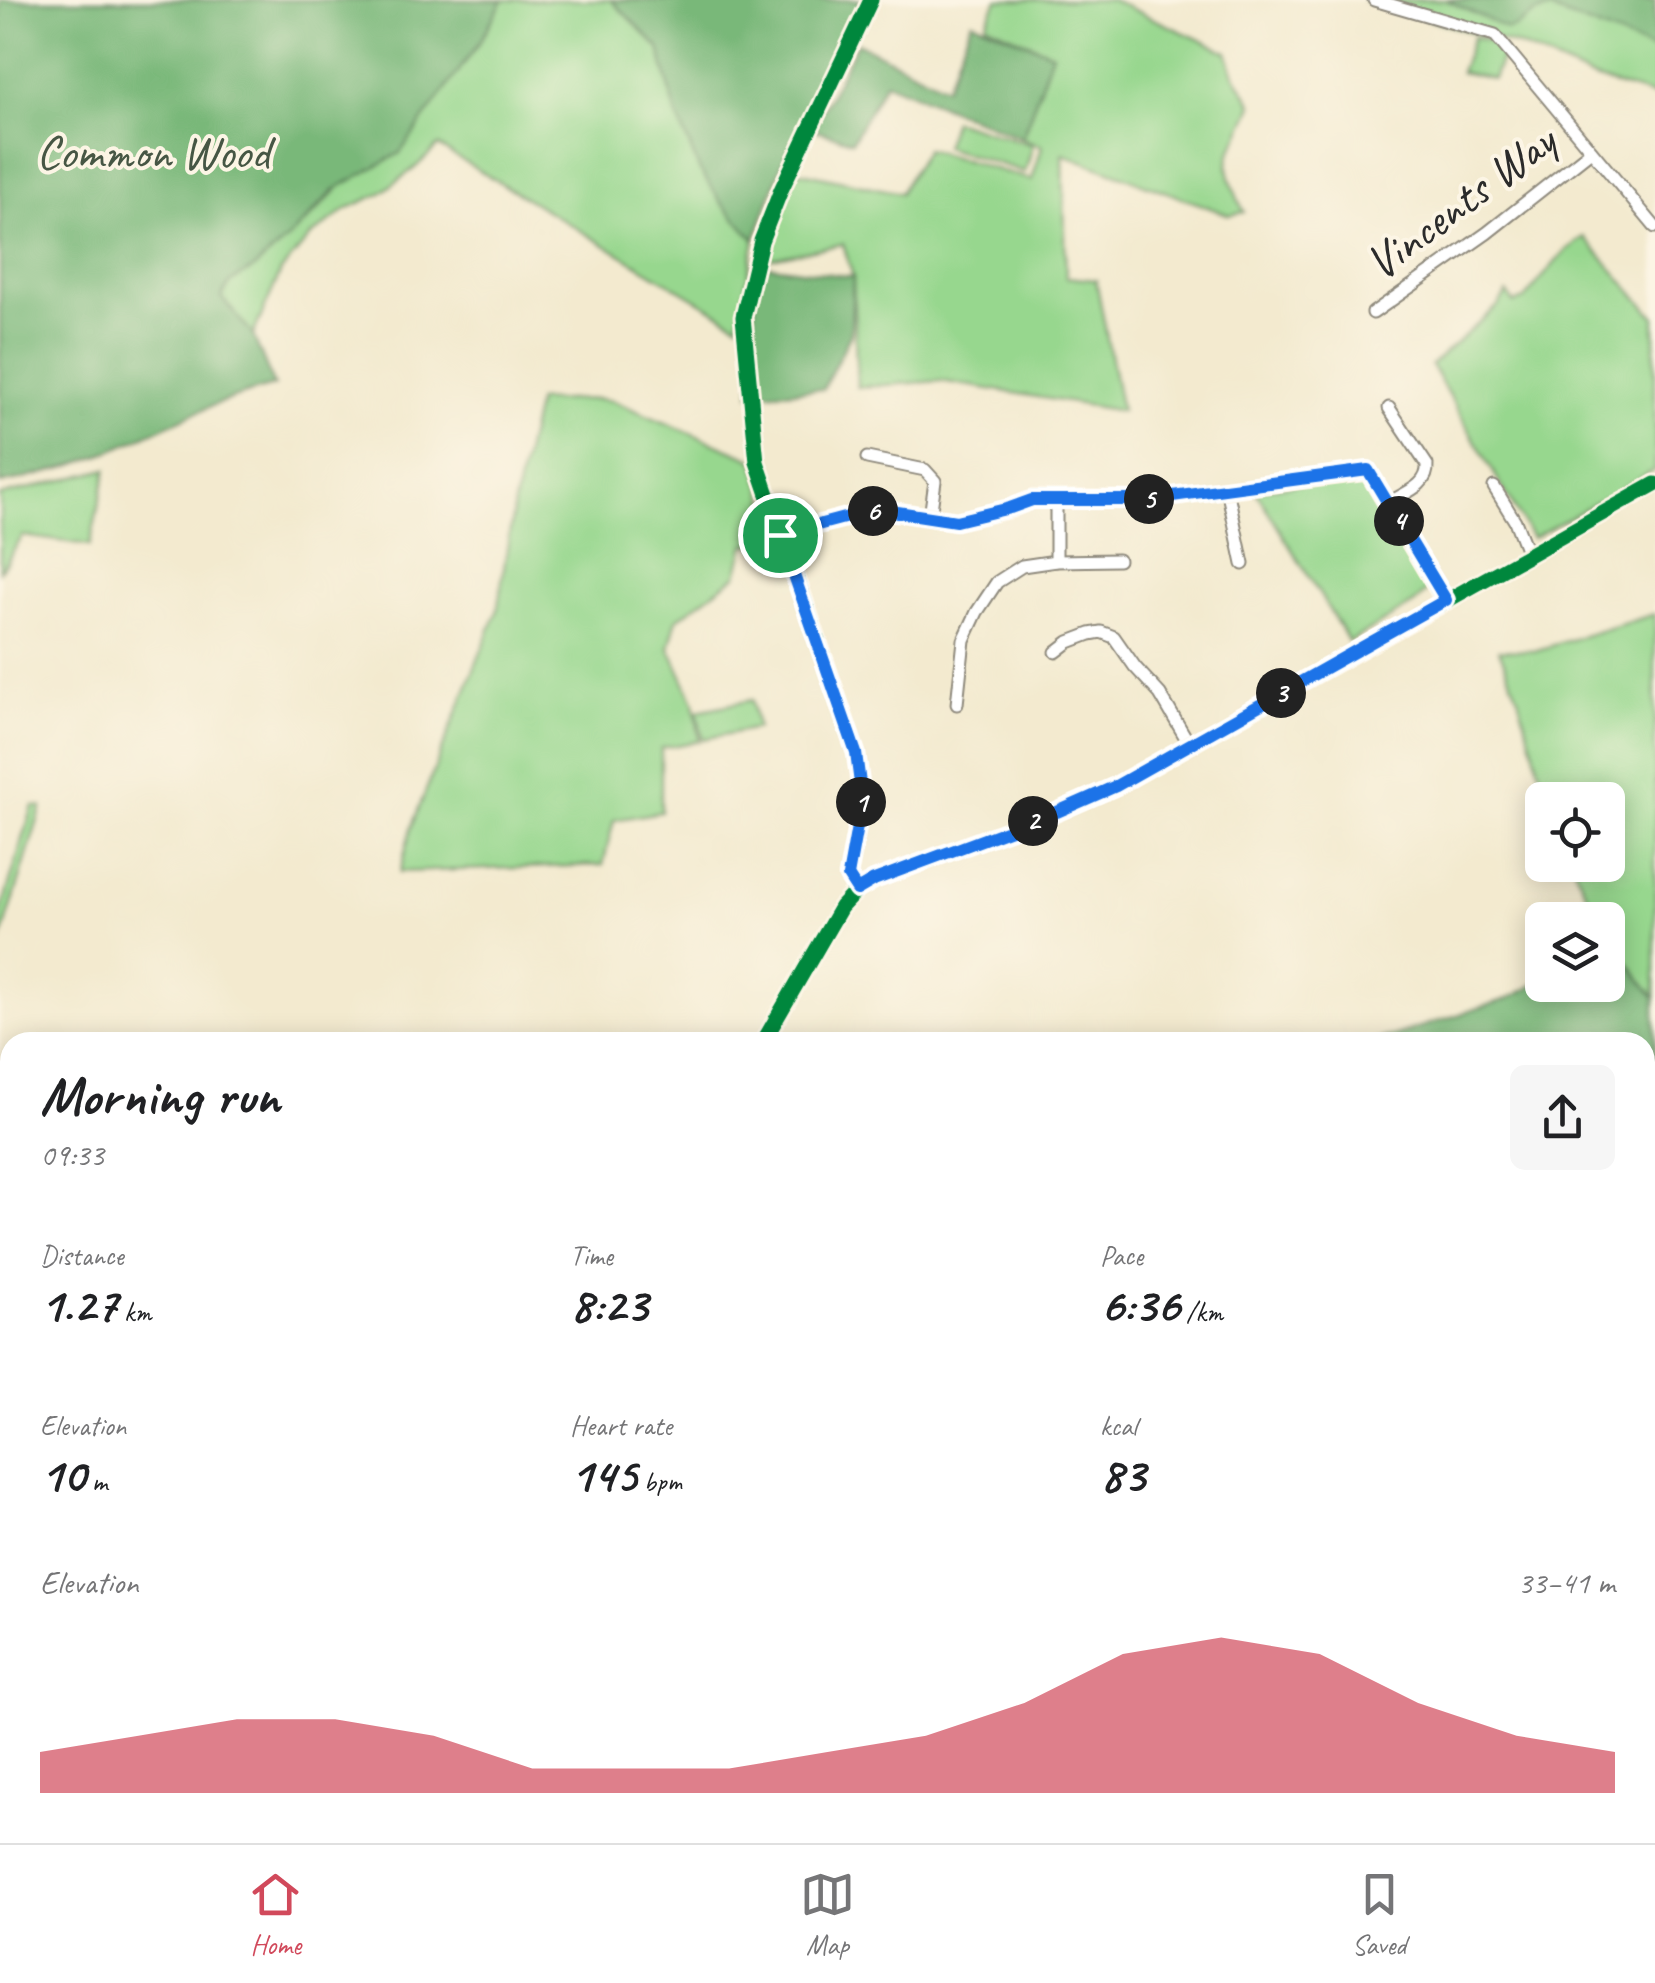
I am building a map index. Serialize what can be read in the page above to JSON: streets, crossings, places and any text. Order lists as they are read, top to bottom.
{
  "streets": {
    "street": ["Vincents Way"]
  },
  "parks": ["Common Wood"],
  "page": {
    "pins": [
      "5",
      "6",
      "4",
      "3",
      "1",
      "2"
    ],
    "heading": ["Morning run", "09:33"],
    "stats": [
      ["Distance", "1.27 km"],
      ["Time", "8:23"],
      ["Pace", "6:36 /km"],
      ["Elevation", "10 m"],
      ["Heart rate", "145 bpm"],
      ["kcal", "83"]
    ],
    "chart": ["Elevation", "33–41 m"],
    "tabs": ["Home", "Map", "Saved"]
  }
}
